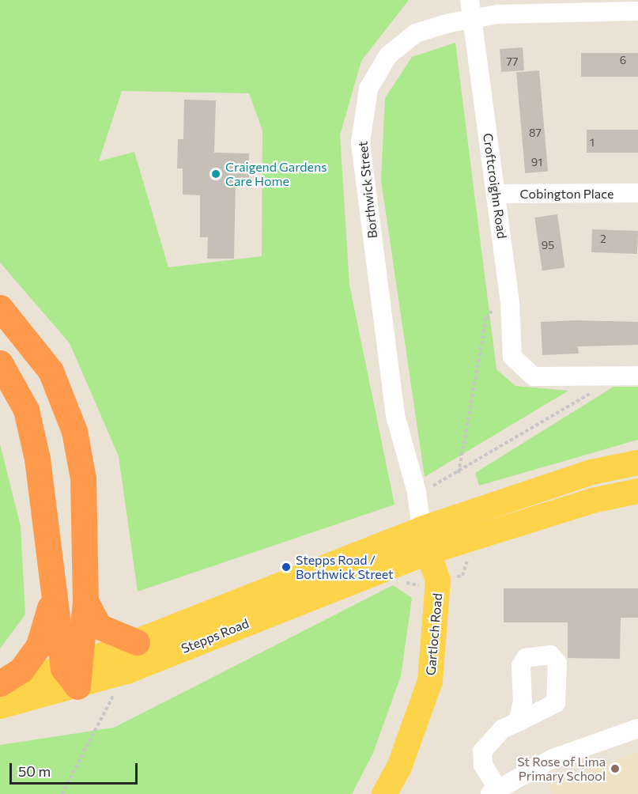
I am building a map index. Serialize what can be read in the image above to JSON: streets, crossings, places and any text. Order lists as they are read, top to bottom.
{
  "streets": {
    "main road": ["Gartloch Road", "Stepps Road"],
    "street": ["Croftcroighn Road", "Borthwick Street", "Cobington Place"]
  },
  "crossings": [
    ["Croftcroighn Road", "Borthwick Street"],
    ["Croftcroighn Road", "Cobington Place"],
    ["Borthwick Street", "Gartloch Road"],
    ["Borthwick Street", "Stepps Road"],
    ["Gartloch Road", "Stepps Road"]
  ],
  "places": ["Craigend Gardens Care Home", "Stepps Road / Borthwick Street", "St Rose of Lima Primary School"],
  "house_numbers": [
    "6",
    "77",
    "87",
    "1",
    "91",
    "2",
    "95"
  ],
  "scale_bar": "50 m"
}
